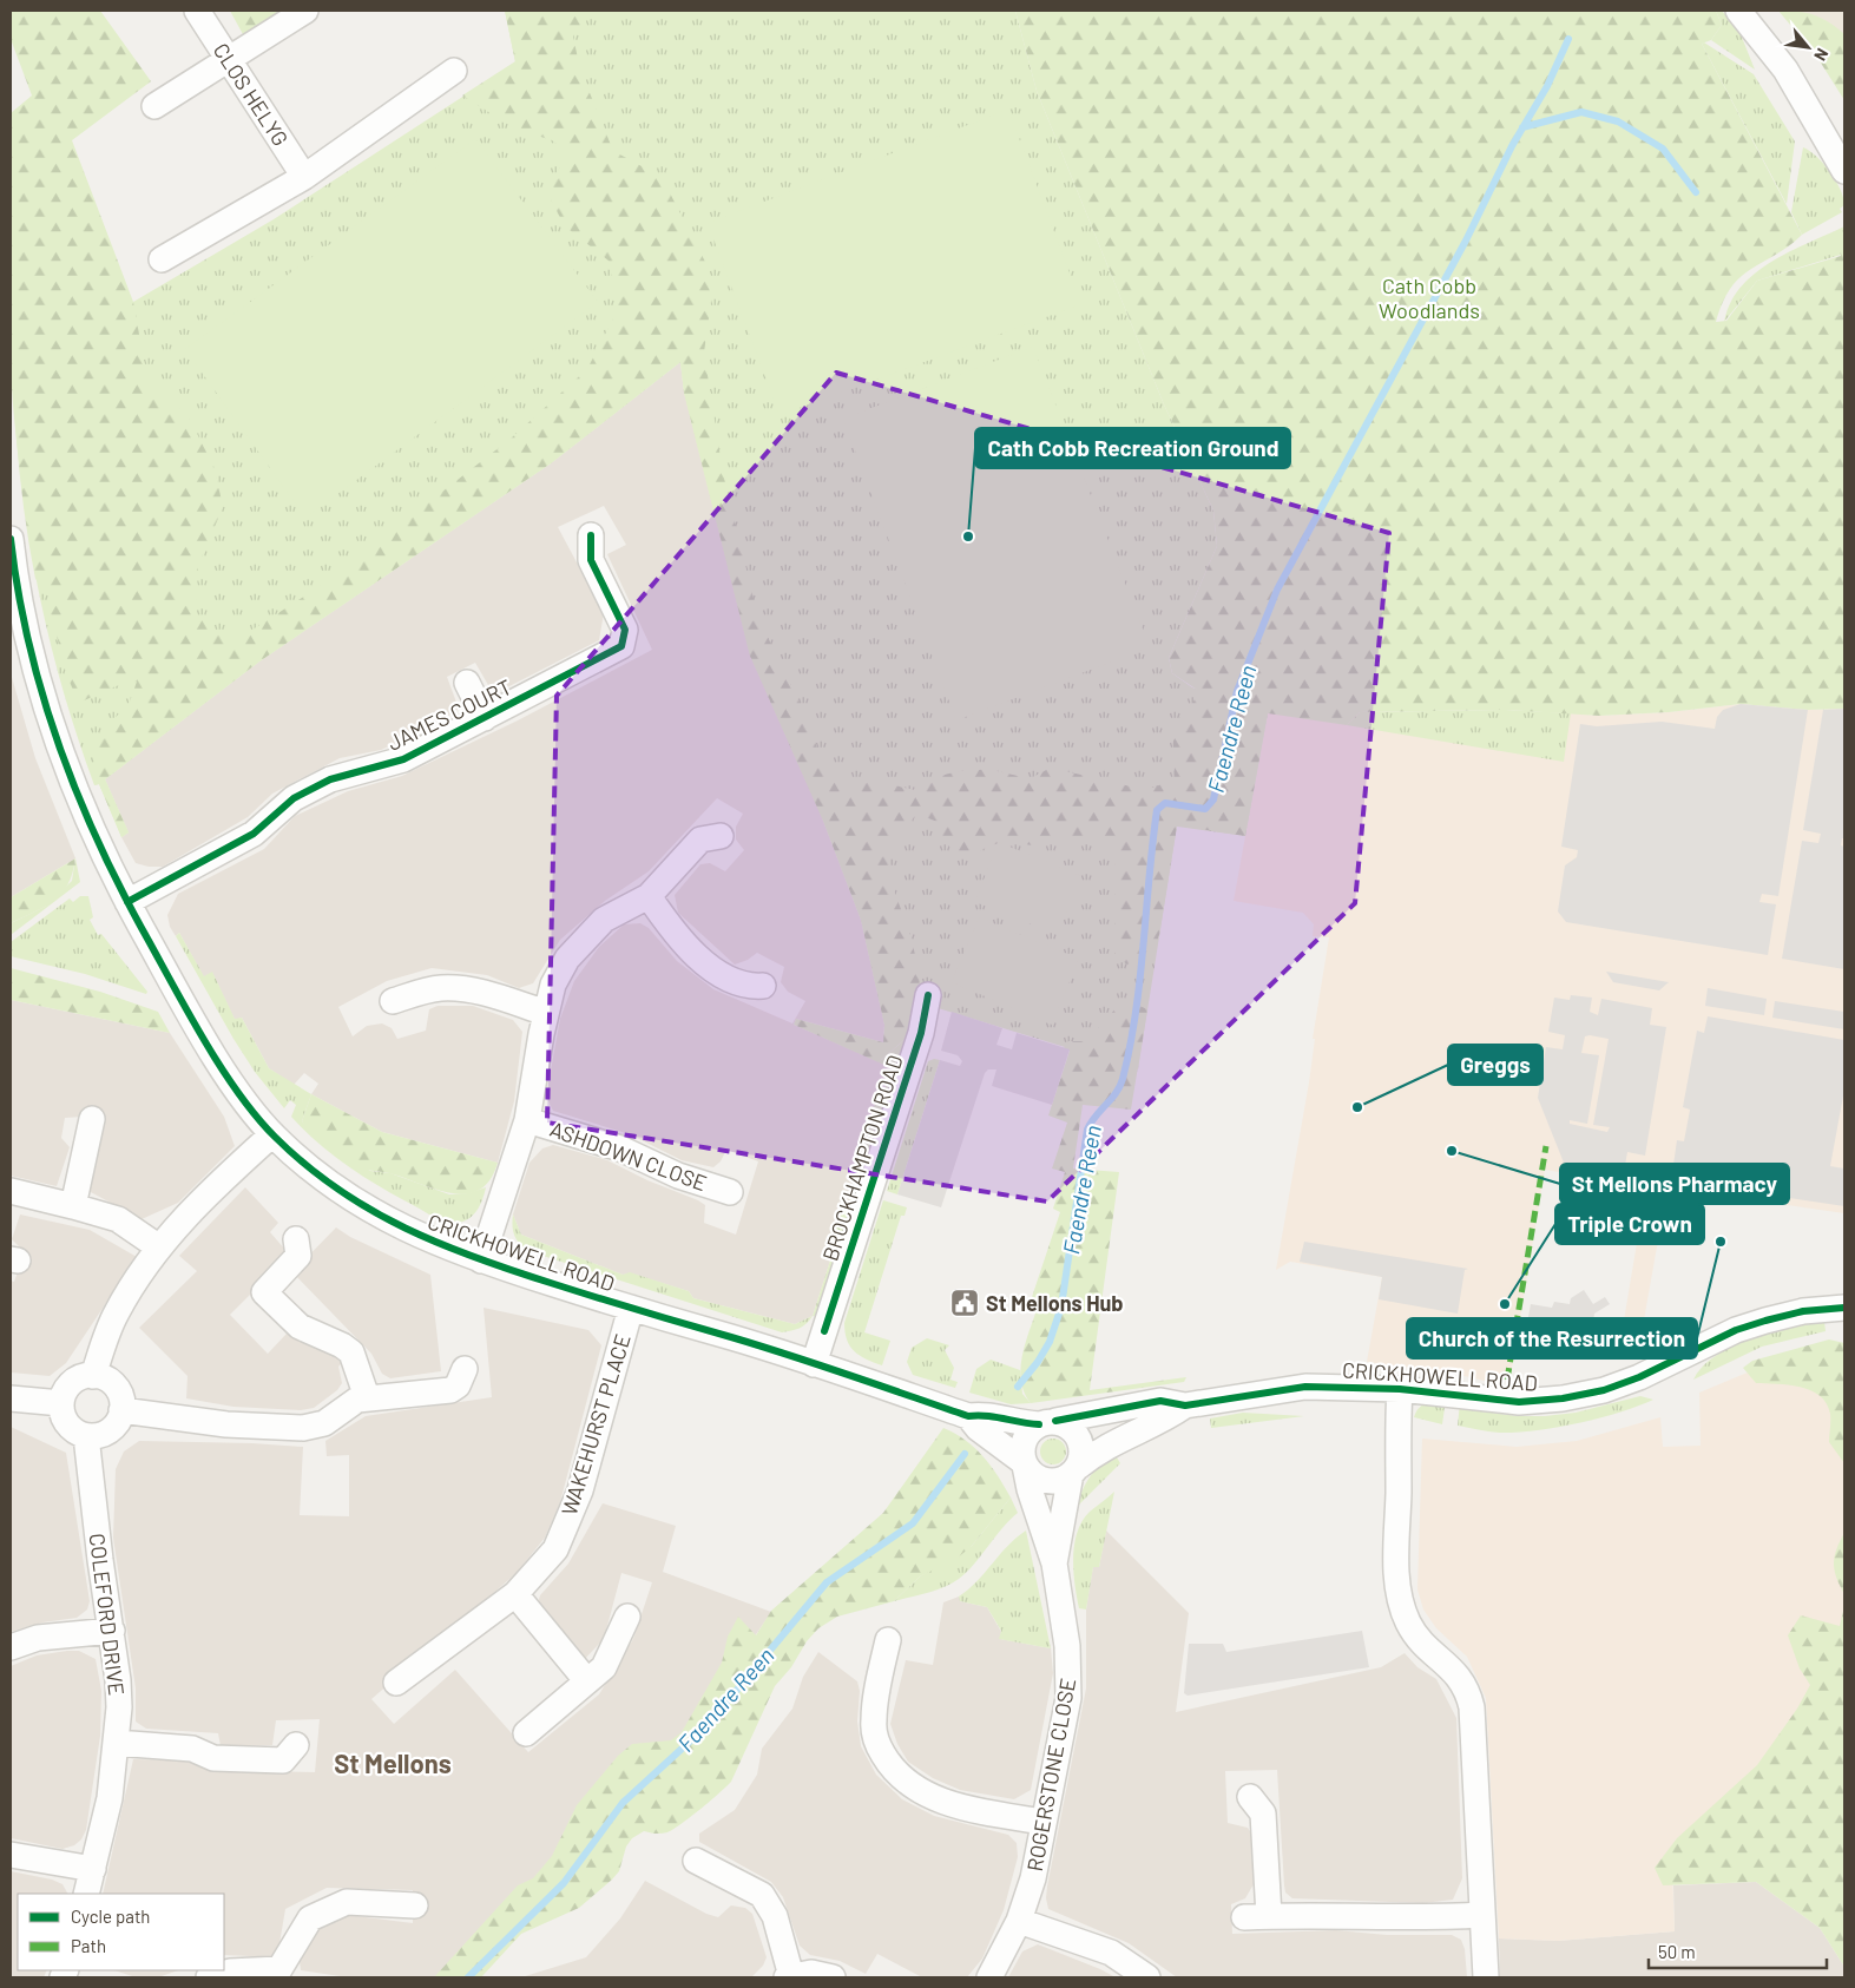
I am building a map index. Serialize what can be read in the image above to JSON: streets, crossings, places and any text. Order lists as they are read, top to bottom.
{
  "streets": {
    "street": [
      "CLOS HELYG",
      "JAMES COURT",
      "ASHDOWN CLOSE",
      "BROCKHAMPTON ROAD",
      "CRICKHOWELL ROAD",
      "WAKEHURST PLACE",
      "COLEFORD DRIVE",
      "ROGERSTONE CLOSE"
    ]
  },
  "crossings": [
    ["JAMES COURT", "CRICKHOWELL ROAD"],
    ["BROCKHAMPTON ROAD", "CRICKHOWELL ROAD"],
    ["CRICKHOWELL ROAD", "WAKEHURST PLACE"],
    ["CRICKHOWELL ROAD", "ROGERSTONE CLOSE"]
  ],
  "districts": ["St Mellons"],
  "water": ["Faendre Reen"],
  "parks": ["Cath Cobb Woodlands"],
  "places": {
    "other": [
      "Cath Cobb Recreation Ground",
      "Greggs",
      "St Mellons Pharmacy",
      "Church of the Resurrection",
      "Triple Crown"
    ],
    "public building": ["St Mellons Hub"]
  },
  "legend": ["Cycle path", "Path"],
  "scale_bar": "50 m",
  "north": "bottom right"
}
